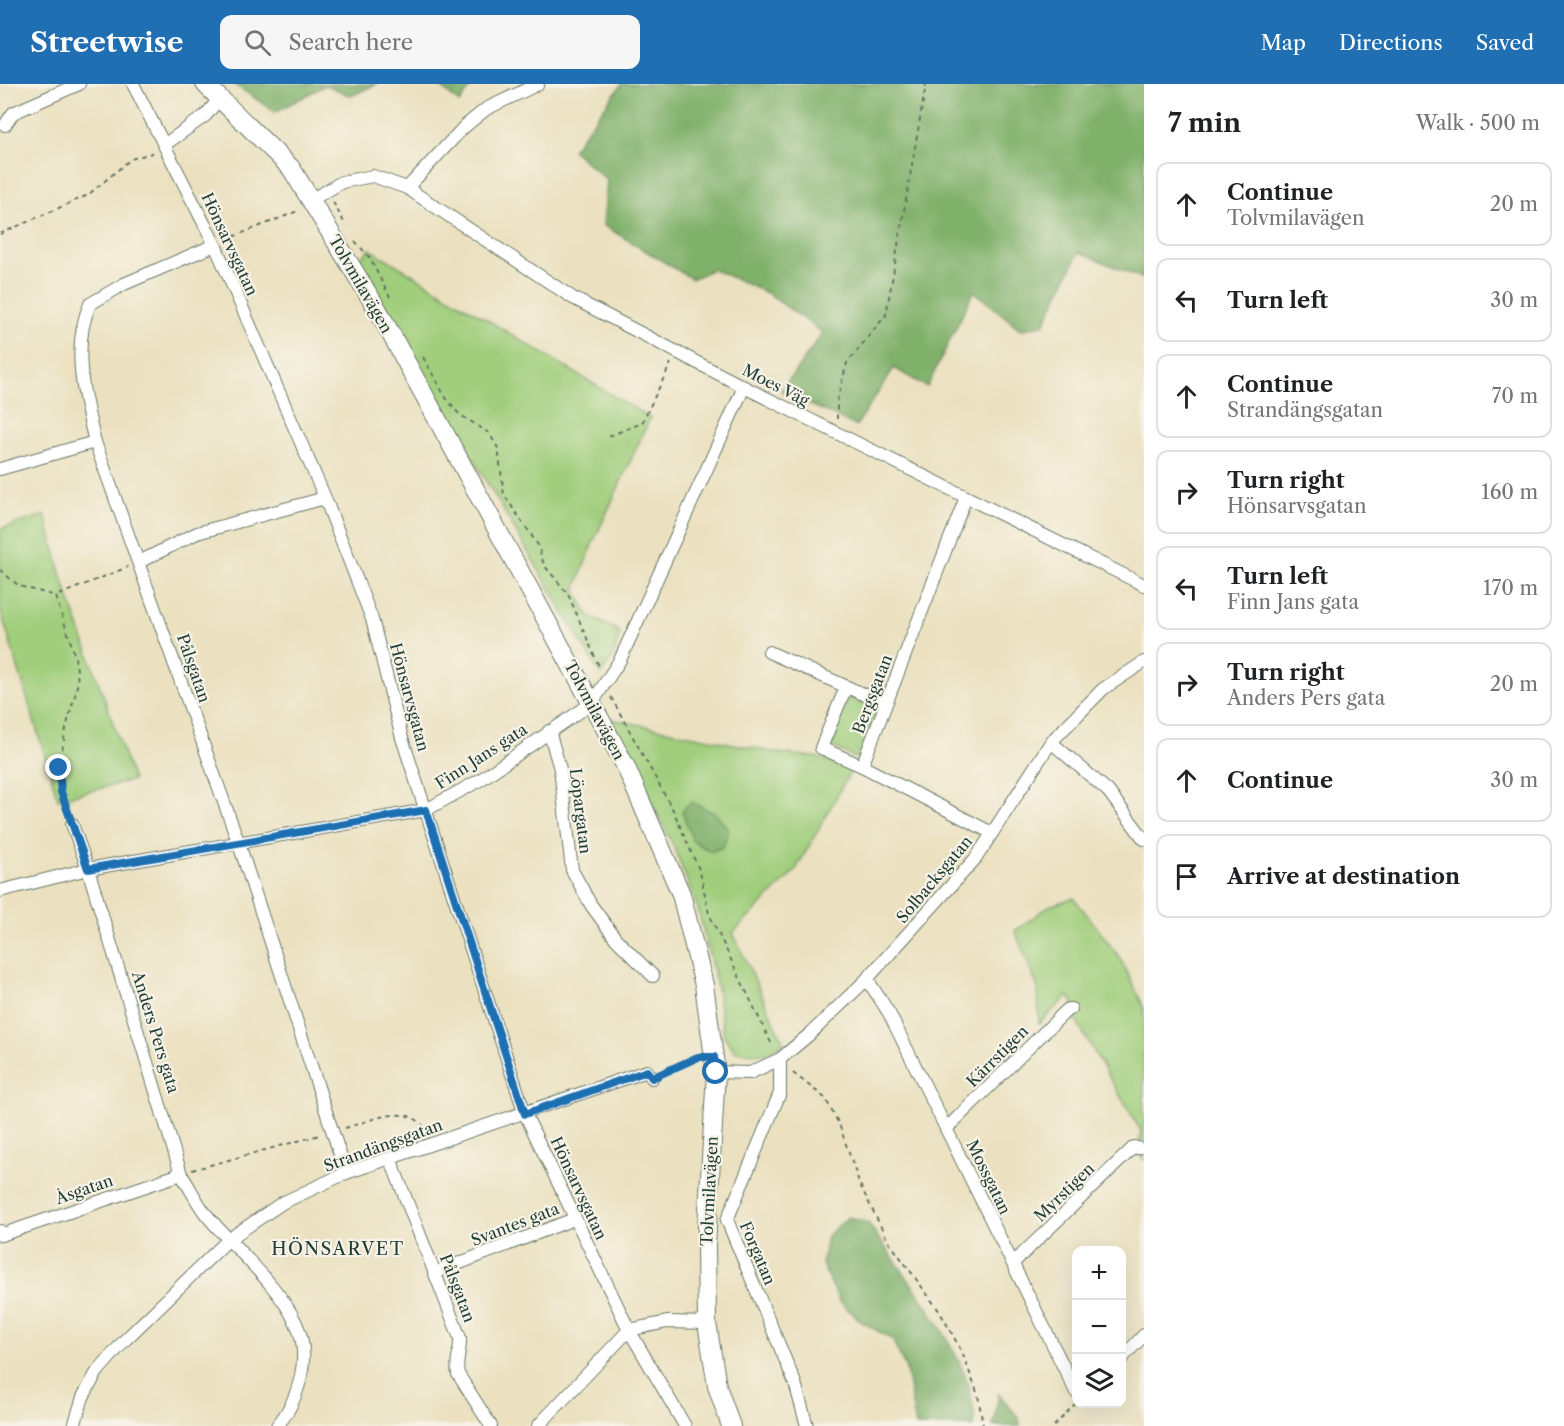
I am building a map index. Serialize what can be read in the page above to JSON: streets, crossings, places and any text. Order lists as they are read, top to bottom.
{
  "streets": {
    "street": [
      "Hönsarvsgatan",
      "Tolvmilavägen",
      "Moes Väg",
      "Pålsgatan",
      "Bergsgatan",
      "Finn Jans gata",
      "Löpargatan",
      "Solbacksgatan",
      "Anders Pers gata",
      "Kärrstigen",
      "Strandängsgatan",
      "Mossgatan",
      "Åsgatan",
      "Myrstigen",
      "Svantes gata",
      "Forgatan"
    ]
  },
  "crossings": [
    ["Hönsarvsgatan", "Pålsgatan"],
    ["Hönsarvsgatan", "Finn Jans gata"],
    ["Hönsarvsgatan", "Strandängsgatan"],
    ["Hönsarvsgatan", "Svantes gata"],
    ["Tolvmilavägen", "Moes Väg"],
    ["Tolvmilavägen", "Finn Jans gata"],
    ["Tolvmilavägen", "Solbacksgatan"],
    ["Moes Väg", "Bergsgatan"],
    ["Moes Väg", "Finn Jans gata"],
    ["Pålsgatan", "Finn Jans gata"],
    ["Pålsgatan", "Strandängsgatan"],
    ["Pålsgatan", "Svantes gata"],
    ["Finn Jans gata", "Löpargatan"],
    ["Finn Jans gata", "Anders Pers gata"],
    ["Solbacksgatan", "Mossgatan"],
    ["Solbacksgatan", "Forgatan"],
    ["Anders Pers gata", "Strandängsgatan"],
    ["Anders Pers gata", "Åsgatan"],
    ["Kärrstigen", "Mossgatan"],
    ["Mossgatan", "Myrstigen"]
  ],
  "districts": ["HÖNSARVET"],
  "page": {
    "header": "Streetwise",
    "search": "Search here",
    "nav": ["Map", "Directions", "Saved"],
    "heading": ["7 min", "Walk · 500 m"],
    "list": [
      ["Continue", "Tolvmilavägen", "20 m"],
      ["Turn left", "30 m"],
      ["Continue", "Strandängsgatan", "70 m"],
      ["Turn right", "Hönsarvsgatan", "160 m"],
      ["Turn left", "Finn Jans gata", "170 m"],
      ["Turn right", "Anders Pers gata", "20 m"],
      ["Continue", "30 m"],
      "Arrive at destination"
    ],
    "map_buttons": ["+", "−"]
  }
}
